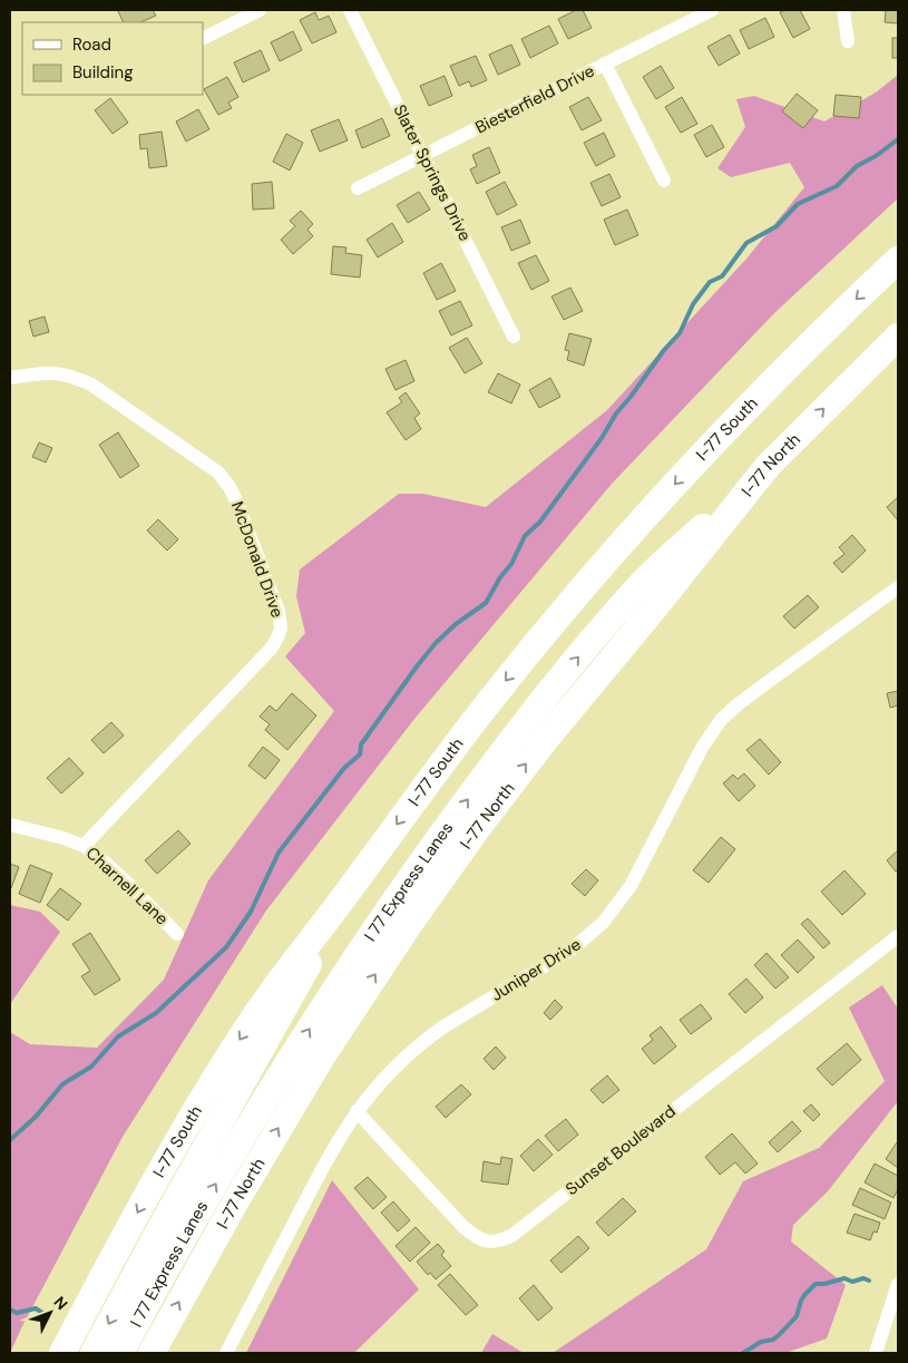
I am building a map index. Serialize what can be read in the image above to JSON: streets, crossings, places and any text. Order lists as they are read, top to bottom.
{
  "streets": {
    "highway": ["I-77 South", "I-77 North", "I 77 Express Lanes"],
    "street": [
      "Biesterfield Drive",
      "Slater Springs Drive",
      "McDonald Drive",
      "Charnell Lane",
      "Juniper Drive",
      "Sunset Boulevard"
    ]
  },
  "crossings": [
    ["Biesterfield Drive", "Slater Springs Drive"],
    ["I-77 South", "I 77 Express Lanes"],
    ["I-77 North", "I 77 Express Lanes"],
    ["McDonald Drive", "Charnell Lane"],
    ["Juniper Drive", "Sunset Boulevard"]
  ],
  "one_way": ["I-77 South", "I-77 North"],
  "legend": ["Road", "Building"],
  "north": "top right"
}
